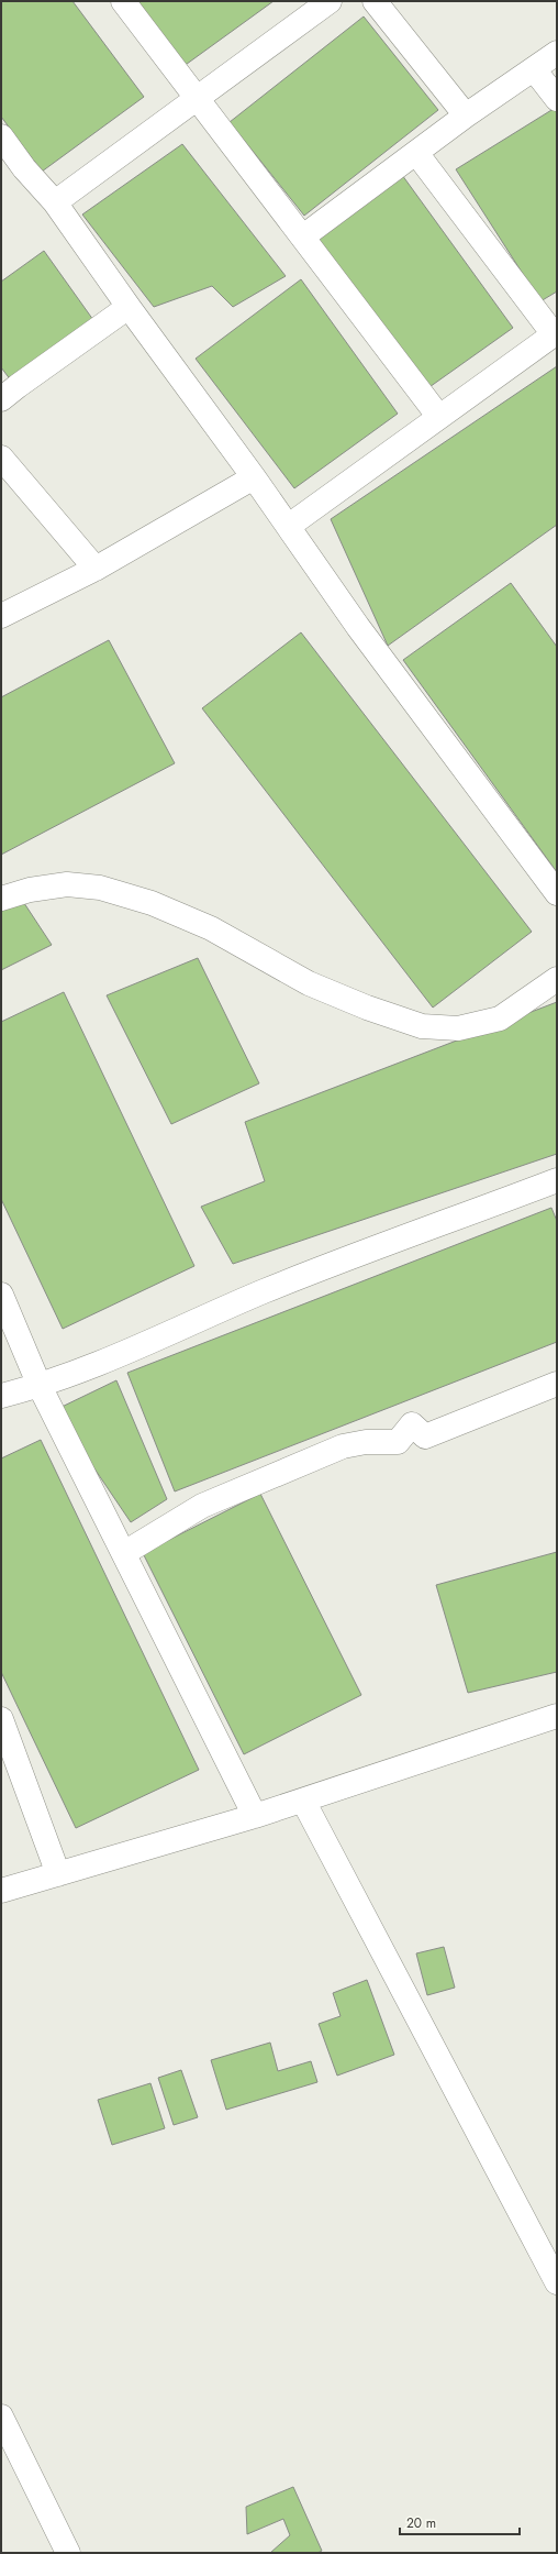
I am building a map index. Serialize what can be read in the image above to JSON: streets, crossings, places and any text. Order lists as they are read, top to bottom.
{
  "scale_bar": "20 m"
}
